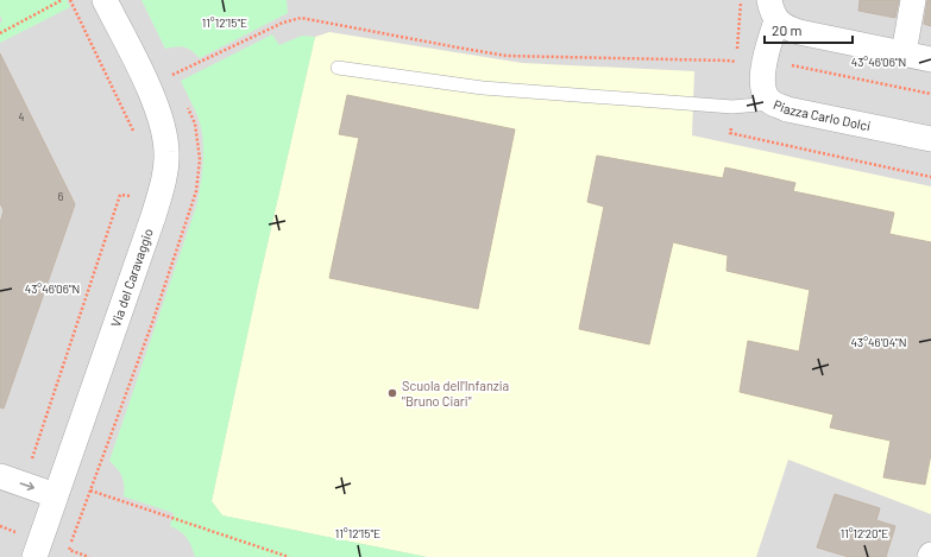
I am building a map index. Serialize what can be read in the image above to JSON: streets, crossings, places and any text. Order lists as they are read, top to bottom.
{
  "streets": {
    "street": ["Piazza Carlo Dolci", "Via del Caravaggio"]
  },
  "places": ["Scuola dell'Infanzia \"Bruno Ciari\""],
  "house_numbers": ["4", "6"],
  "scale_bar": "20 m",
  "coordinates": [
    "11°12'15\"E",
    "43°46'06\"N",
    "43°46'04\"N",
    "11°12'20\"E"
  ]
}
